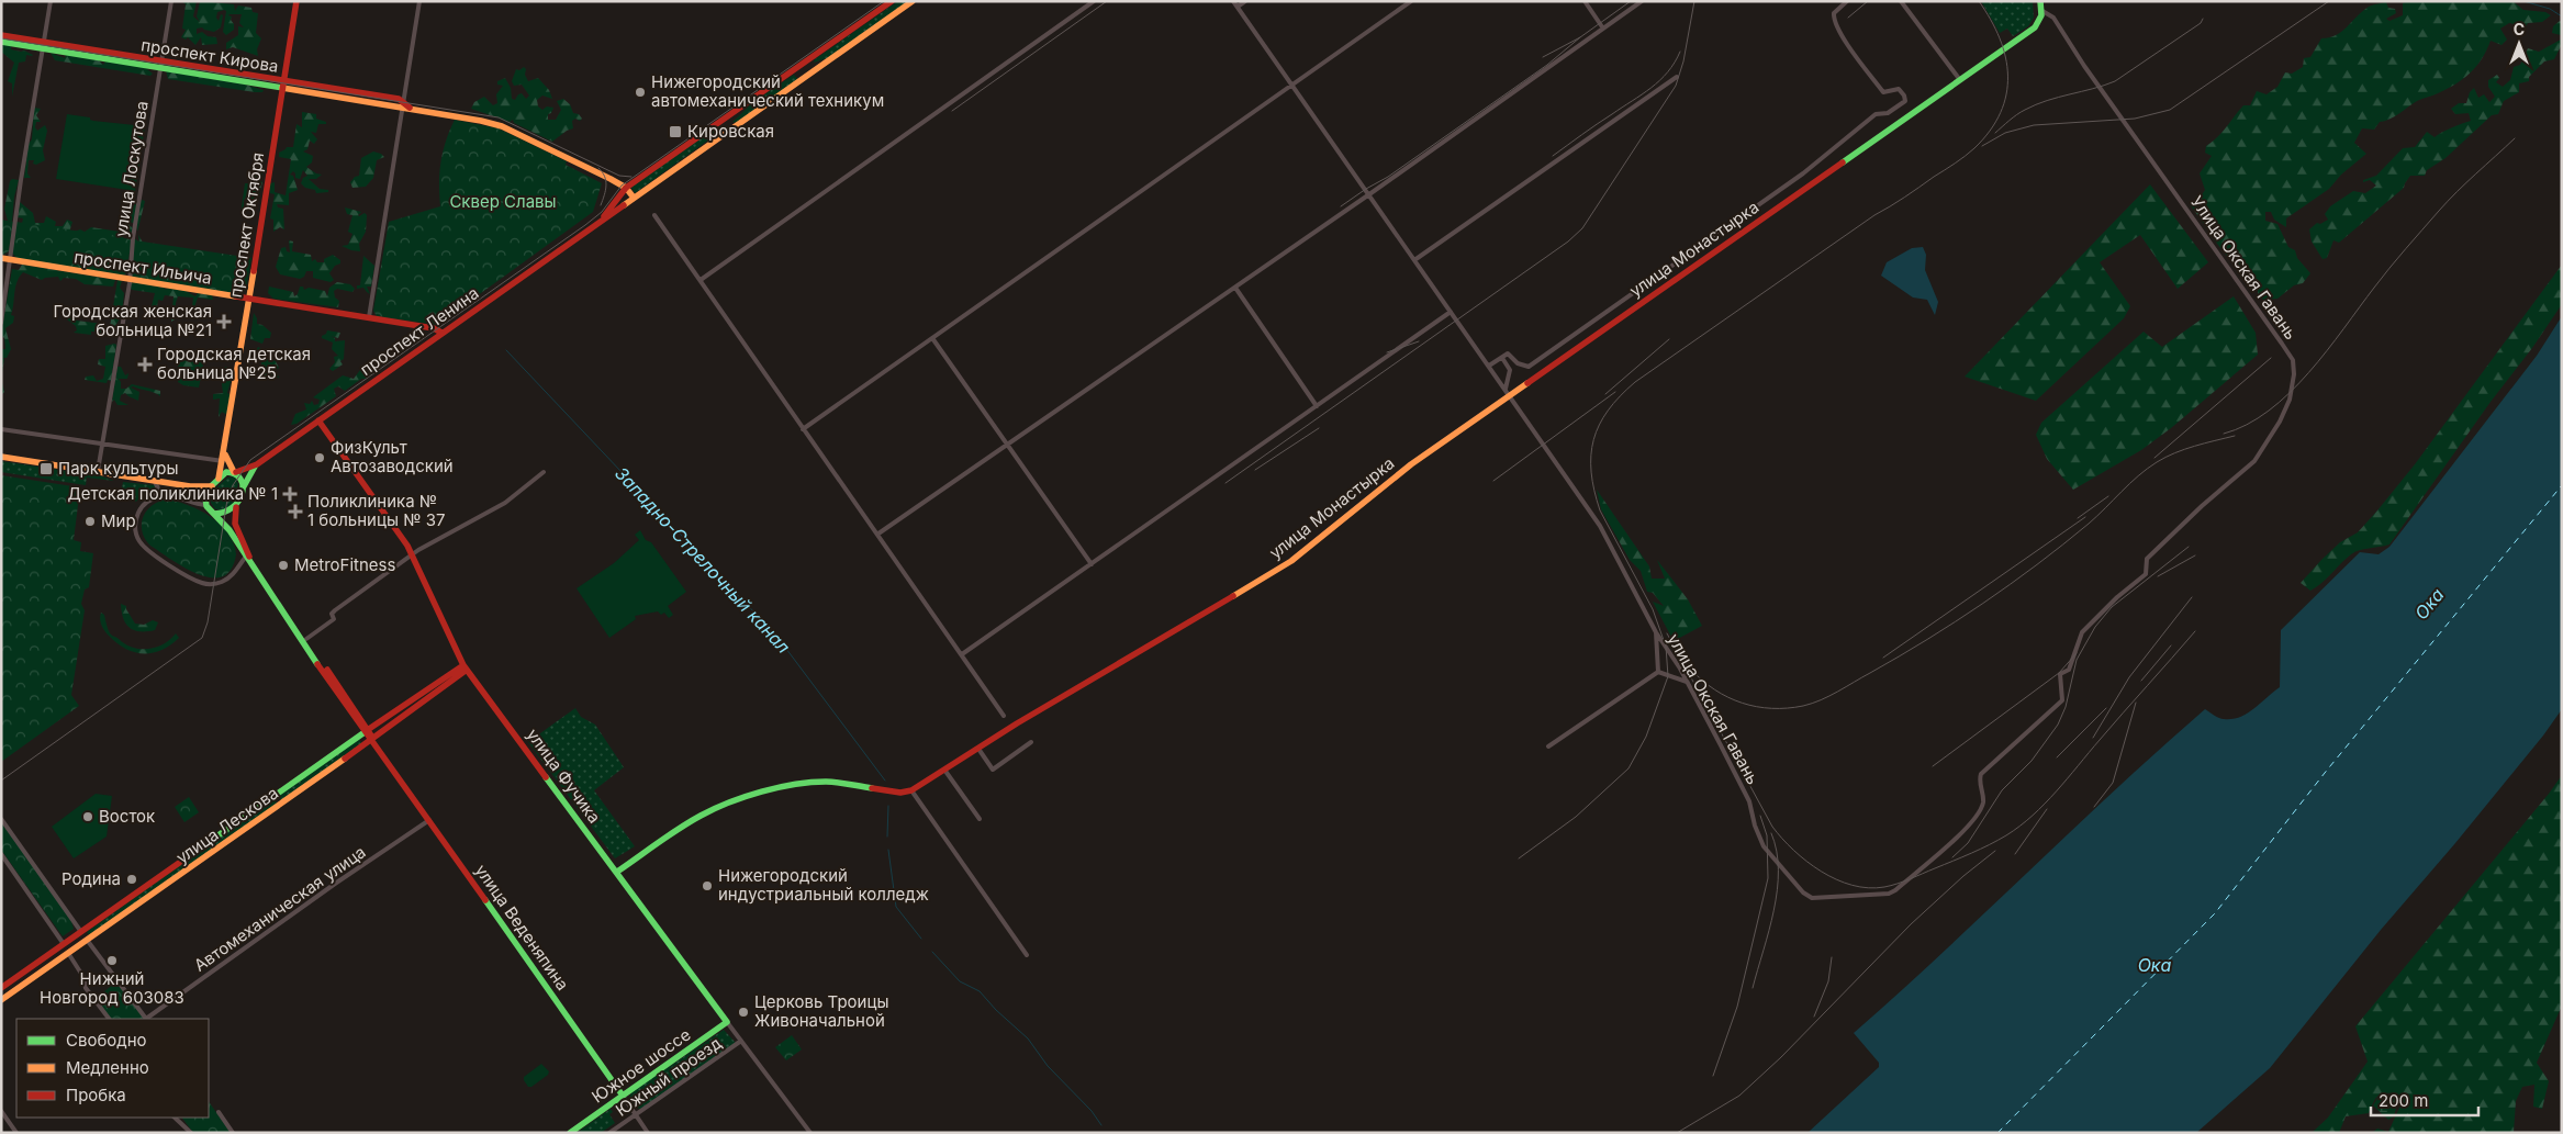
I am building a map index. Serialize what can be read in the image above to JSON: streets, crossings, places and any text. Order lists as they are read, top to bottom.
{
  "streets": {
    "main road": [
      "проспект Кирова",
      "проспект Октября",
      "улица Монастырка",
      "проспект Ильича",
      "проспект Ленина",
      "улица Фучика",
      "улица Лескова",
      "улица Веденяпина",
      "Южное шоссе"
    ],
    "street": [
      "улица Лоскутова",
      "Улица Окская Гавань",
      "улица Окская Гавань",
      "Автомеханическая улица",
      "Южный проезд"
    ]
  },
  "crossings": [
    ["проспект Кирова", "улица Лоскутова"],
    ["проспект Кирова", "проспект Октября"],
    ["проспект Кирова", "проспект Ленина"],
    ["улица Лоскутова", "проспект Ильича"],
    ["проспект Октября", "проспект Ильича"],
    ["проспект Октября", "проспект Ленина"],
    ["проспект Октября", "улица Веденяпина"],
    ["улица Монастырка", "Улица Окская Гавань"],
    ["улица Монастырка", "улица Окская Гавань"],
    ["проспект Ильича", "проспект Ленина"],
    ["Улица Окская Гавань", "улица Окская Гавань"],
    ["проспект Ленина", "улица Фучика"],
    ["проспект Ленина", "улица Веденяпина"],
    ["улица Фучика", "улица Лескова"],
    ["улица Фучика", "Южное шоссе"],
    ["улица Фучика", "Южный проезд"],
    ["улица Лескова", "Автомеханическая улица"],
    ["улица Лескова", "улица Веденяпина"],
    ["Автомеханическая улица", "улица Веденяпина"],
    ["улица Веденяпина", "Южное шоссе"],
    ["улица Веденяпина", "Южный проезд"]
  ],
  "water": ["Западно-Стрелочный канал", "Ока"],
  "parks": ["Сквер Славы"],
  "places": {
    "other": [
      "Нижегородский автомеханический техникум",
      "ФизКульт Автозаводский",
      "Мир",
      "MetroFitness",
      "Восток",
      "Родина",
      "Нижегородский индустриальный колледж",
      "Нижний Новгород 603083",
      "Церковь Троицы Живоначальной"
    ],
    "transit": ["Кировская", "Парк культуры"],
    "health": [
      "Городская женская больница №21",
      "Городская детская больница №25",
      "Детская поликлиника № 1",
      "Поликлиника № 1 больницы № 37"
    ]
  },
  "legend": ["Свободно", "Медленно", "Пробка"],
  "scale_bar": "200 m",
  "north": "top"
}
